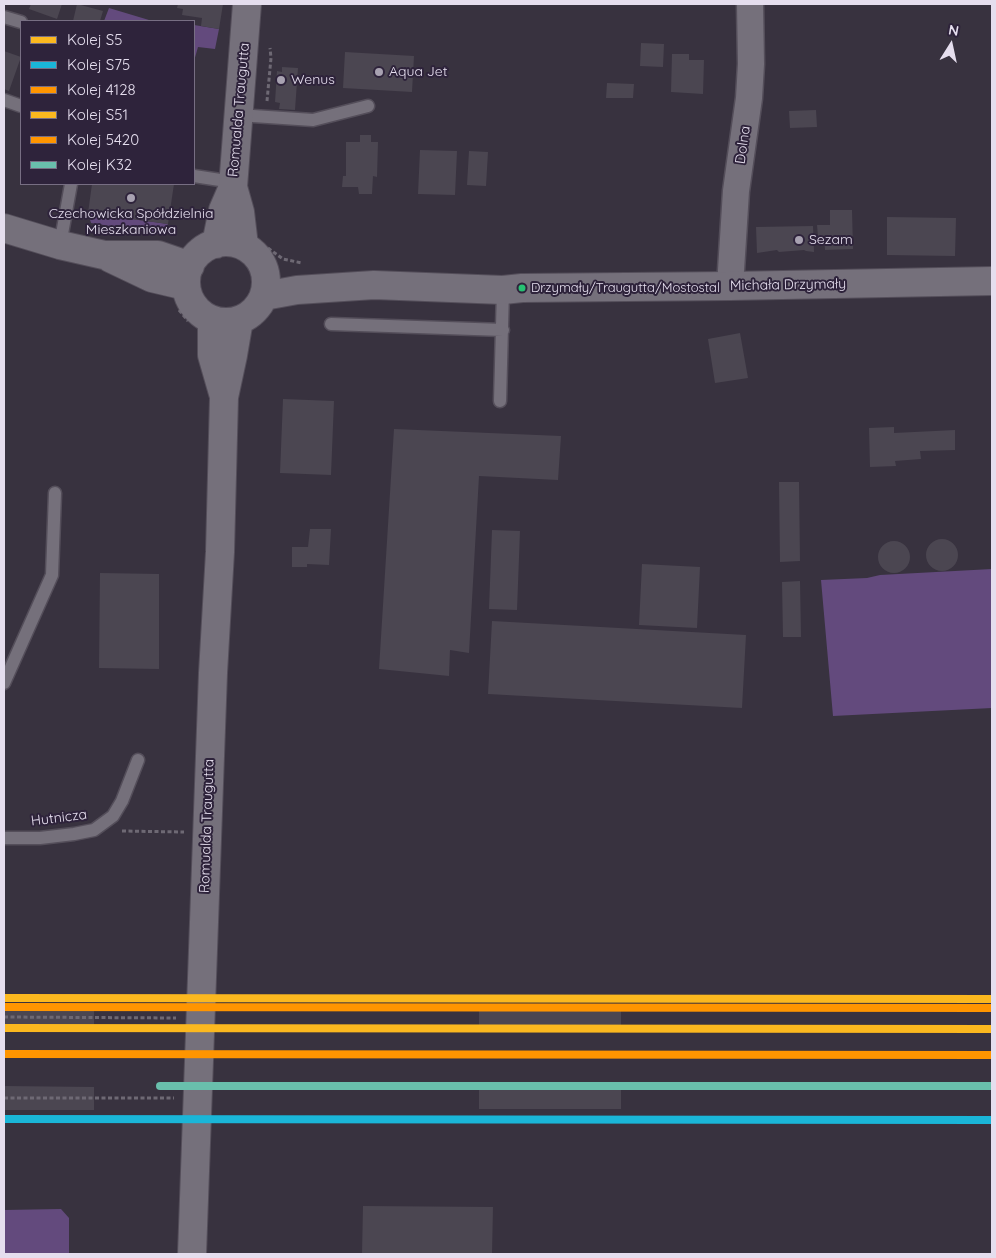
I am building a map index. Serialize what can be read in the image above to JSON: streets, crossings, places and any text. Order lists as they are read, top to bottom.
{
  "streets": {
    "street": ["Romualda Traugutta", "Dolna", "Michała Drzymały"],
    "lane": ["Hutnicza"]
  },
  "crossings": [
    ["Romualda Traugutta", "Michała Drzymały"],
    ["Dolna", "Michała Drzymały"]
  ],
  "places": [
    "Aqua Jet",
    "Wenus",
    "Czechowicka Spółdzielnia Mieszkaniowa",
    "Sezam",
    "Drzymały/Traugutta/Mostostal"
  ],
  "lines": [
    "rail line S5",
    "rail line 4128",
    "rail line S51",
    "rail line 5420",
    "rail line K32",
    "rail line S75"
  ],
  "legend": [
    "Kolej S5",
    "Kolej S75",
    "Kolej 4128",
    "Kolej S51",
    "Kolej 5420",
    "Kolej K32"
  ],
  "north": "top"
}
